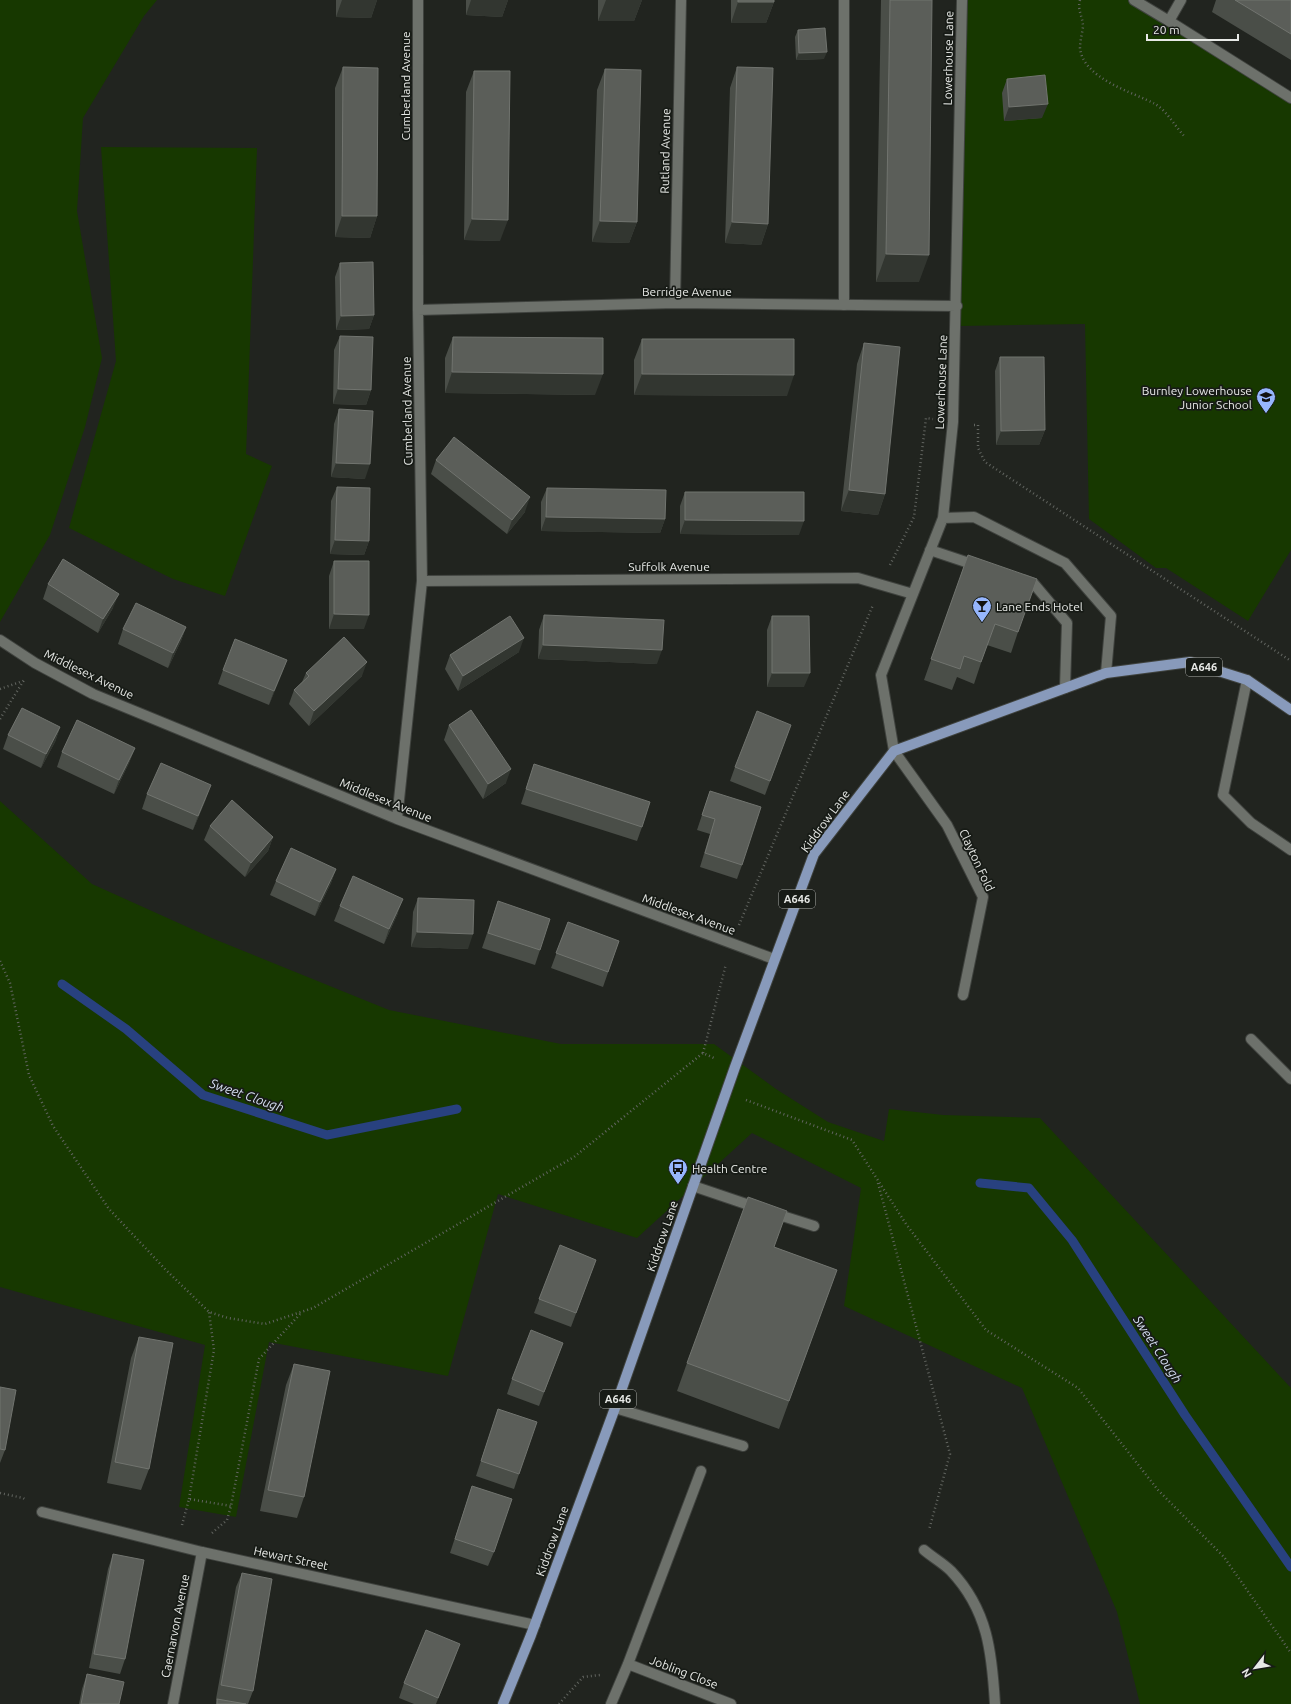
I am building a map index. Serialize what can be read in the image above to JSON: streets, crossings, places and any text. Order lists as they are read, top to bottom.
{
  "streets": {
    "main road": ["A646", "Kiddrow Lane"],
    "street": [
      "Lowerhouse Lane",
      "Cumberland Avenue",
      "Rutland Avenue",
      "Berridge Avenue",
      "Suffolk Avenue",
      "Middlesex Avenue",
      "Clayton Fold",
      "Hewart Street",
      "Caernarvon Avenue",
      "Jobling Close"
    ]
  },
  "crossings": [
    ["Lowerhouse Lane", "Berridge Avenue"],
    ["Lowerhouse Lane", "Suffolk Avenue"],
    ["Lowerhouse Lane", "A646"],
    ["Lowerhouse Lane", "Kiddrow Lane"],
    ["Lowerhouse Lane", "Clayton Fold"],
    ["Cumberland Avenue", "Berridge Avenue"],
    ["Cumberland Avenue", "Suffolk Avenue"],
    ["Cumberland Avenue", "Middlesex Avenue"],
    ["Rutland Avenue", "Berridge Avenue"],
    ["A646", "Kiddrow Lane"],
    ["A646", "Clayton Fold"],
    ["Middlesex Avenue", "Kiddrow Lane"],
    ["Kiddrow Lane", "Clayton Fold"],
    ["Kiddrow Lane", "Hewart Street"],
    ["Hewart Street", "Caernarvon Avenue"]
  ],
  "water": ["Sweet Clough"],
  "places": {
    "school or university": ["Burnley Lowerhouse Junior School"],
    "bar": ["Lane Ends Hotel"],
    "bus stop": ["Health Centre"]
  },
  "scale_bar": "20 m",
  "north": "bottom left"
}
